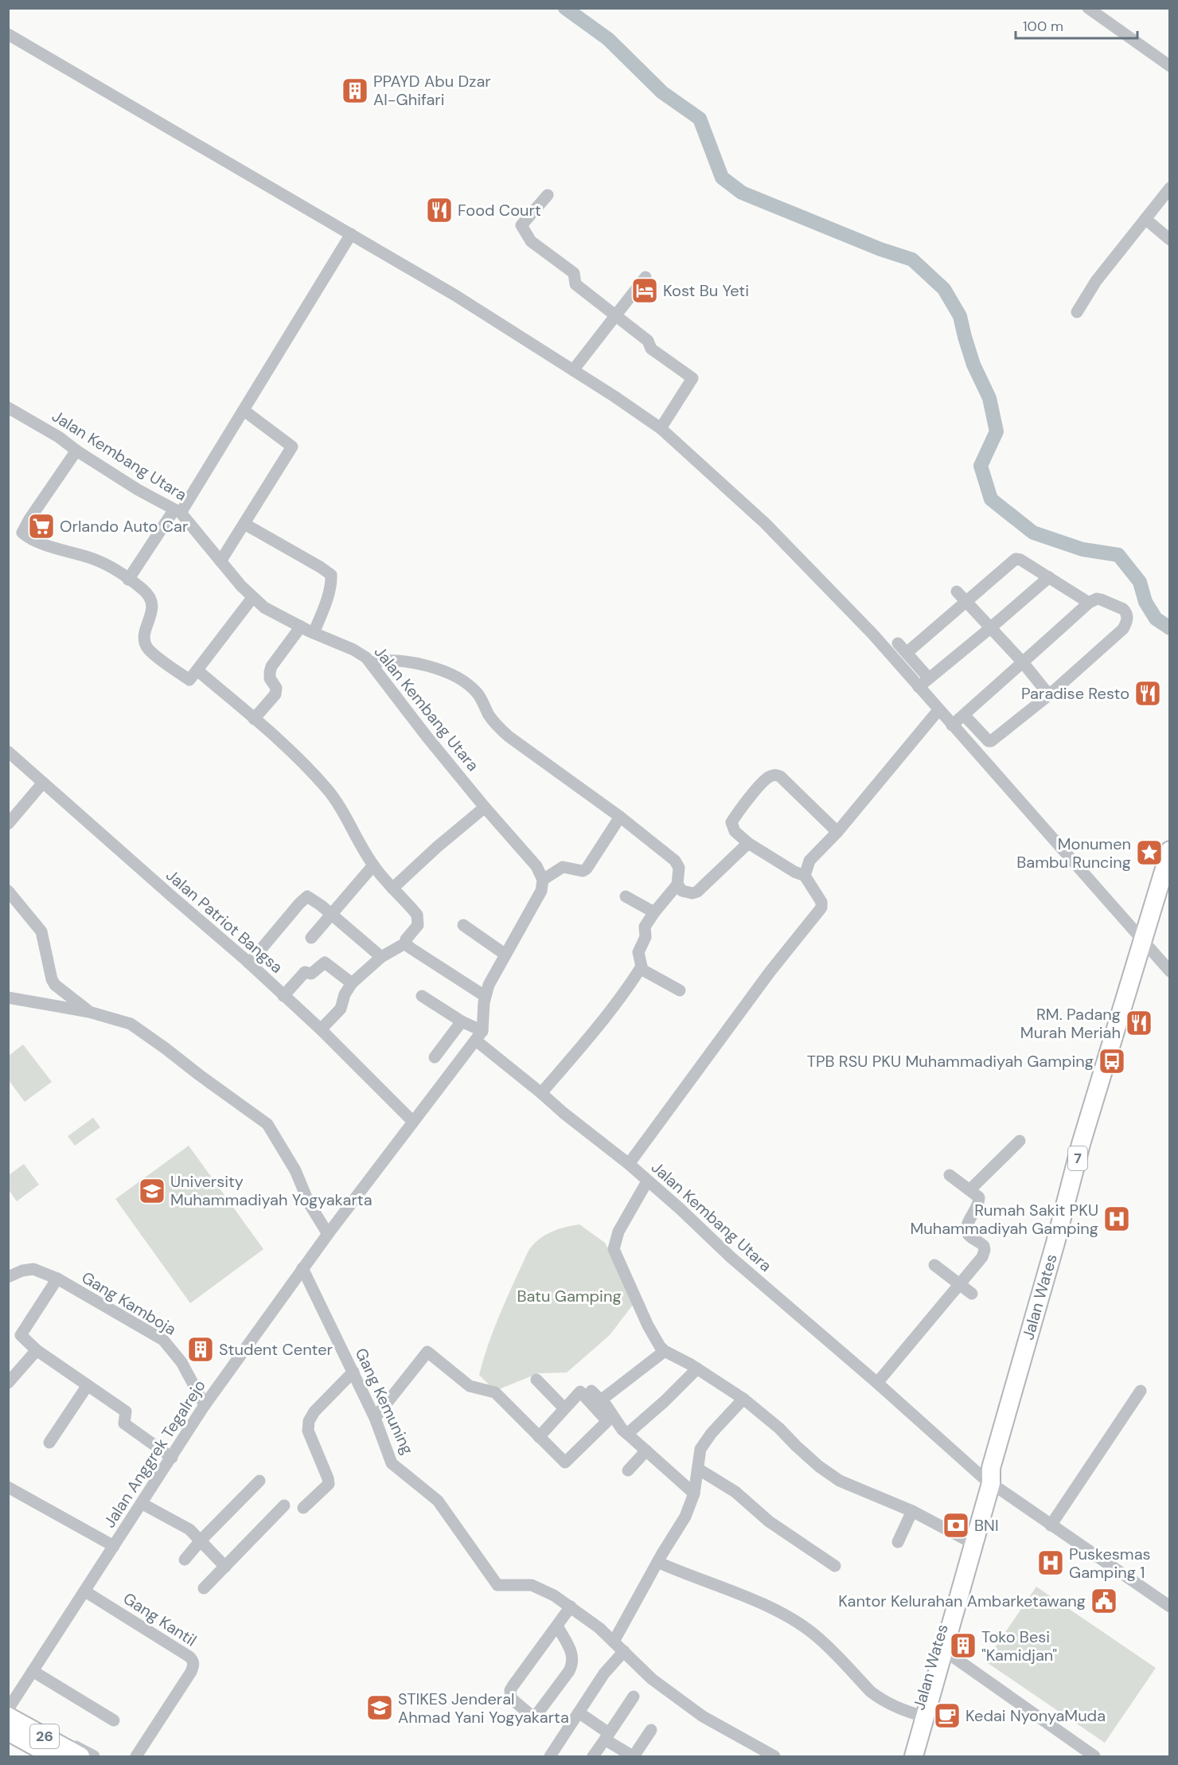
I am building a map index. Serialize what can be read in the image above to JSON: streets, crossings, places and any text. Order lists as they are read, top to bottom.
{
  "streets": {
    "highway": ["7", "Jalan Wates", "26"],
    "street": [
      "Jalan Kembang Utara",
      "Jalan Patriot Bangsa",
      "Gang Kamboja",
      "Gang Kemuning",
      "Jalan Anggrek Tegalrejo",
      "Gang Kantil"
    ]
  },
  "crossings": [
    ["Jalan Kembang Utara", "Jalan Wates"],
    ["Jalan Kembang Utara", "Jalan Anggrek Tegalrejo"],
    ["Jalan Patriot Bangsa", "Jalan Anggrek Tegalrejo"],
    ["Gang Kamboja", "Jalan Anggrek Tegalrejo"],
    ["Gang Kemuning", "Jalan Anggrek Tegalrejo"],
    ["Jalan Anggrek Tegalrejo", "Gang Kantil"]
  ],
  "parks": ["Batu Gamping"],
  "places": {
    "building": ["PPAYD Abu Dzar Al-Ghifari", "Student Center", "Toko Besi \"Kamidjan\""],
    "restaurant": ["Food Court", "Paradise Resto", "RM. Padang Murah Meriah"],
    "hotel": ["Kost Bu Yeti"],
    "supermarket": ["Orlando Auto Car"],
    "place": ["Monumen Bambu Runcing"],
    "bus stop": ["TPB RSU PKU Muhammadiyah Gamping"],
    "school or university": ["University Muhammadiyah Yogyakarta", "STIKES Jenderal Ahmad Yani Yogyakarta"],
    "hospital": ["Rumah Sakit PKU Muhammadiyah Gamping", "Puskesmas Gamping 1"],
    "bank": ["BNI"],
    "public building": ["Kantor Kelurahan Ambarketawang"],
    "cafe": ["Kedai NyonyaMuda"]
  },
  "scale_bar": "100 m"
}
